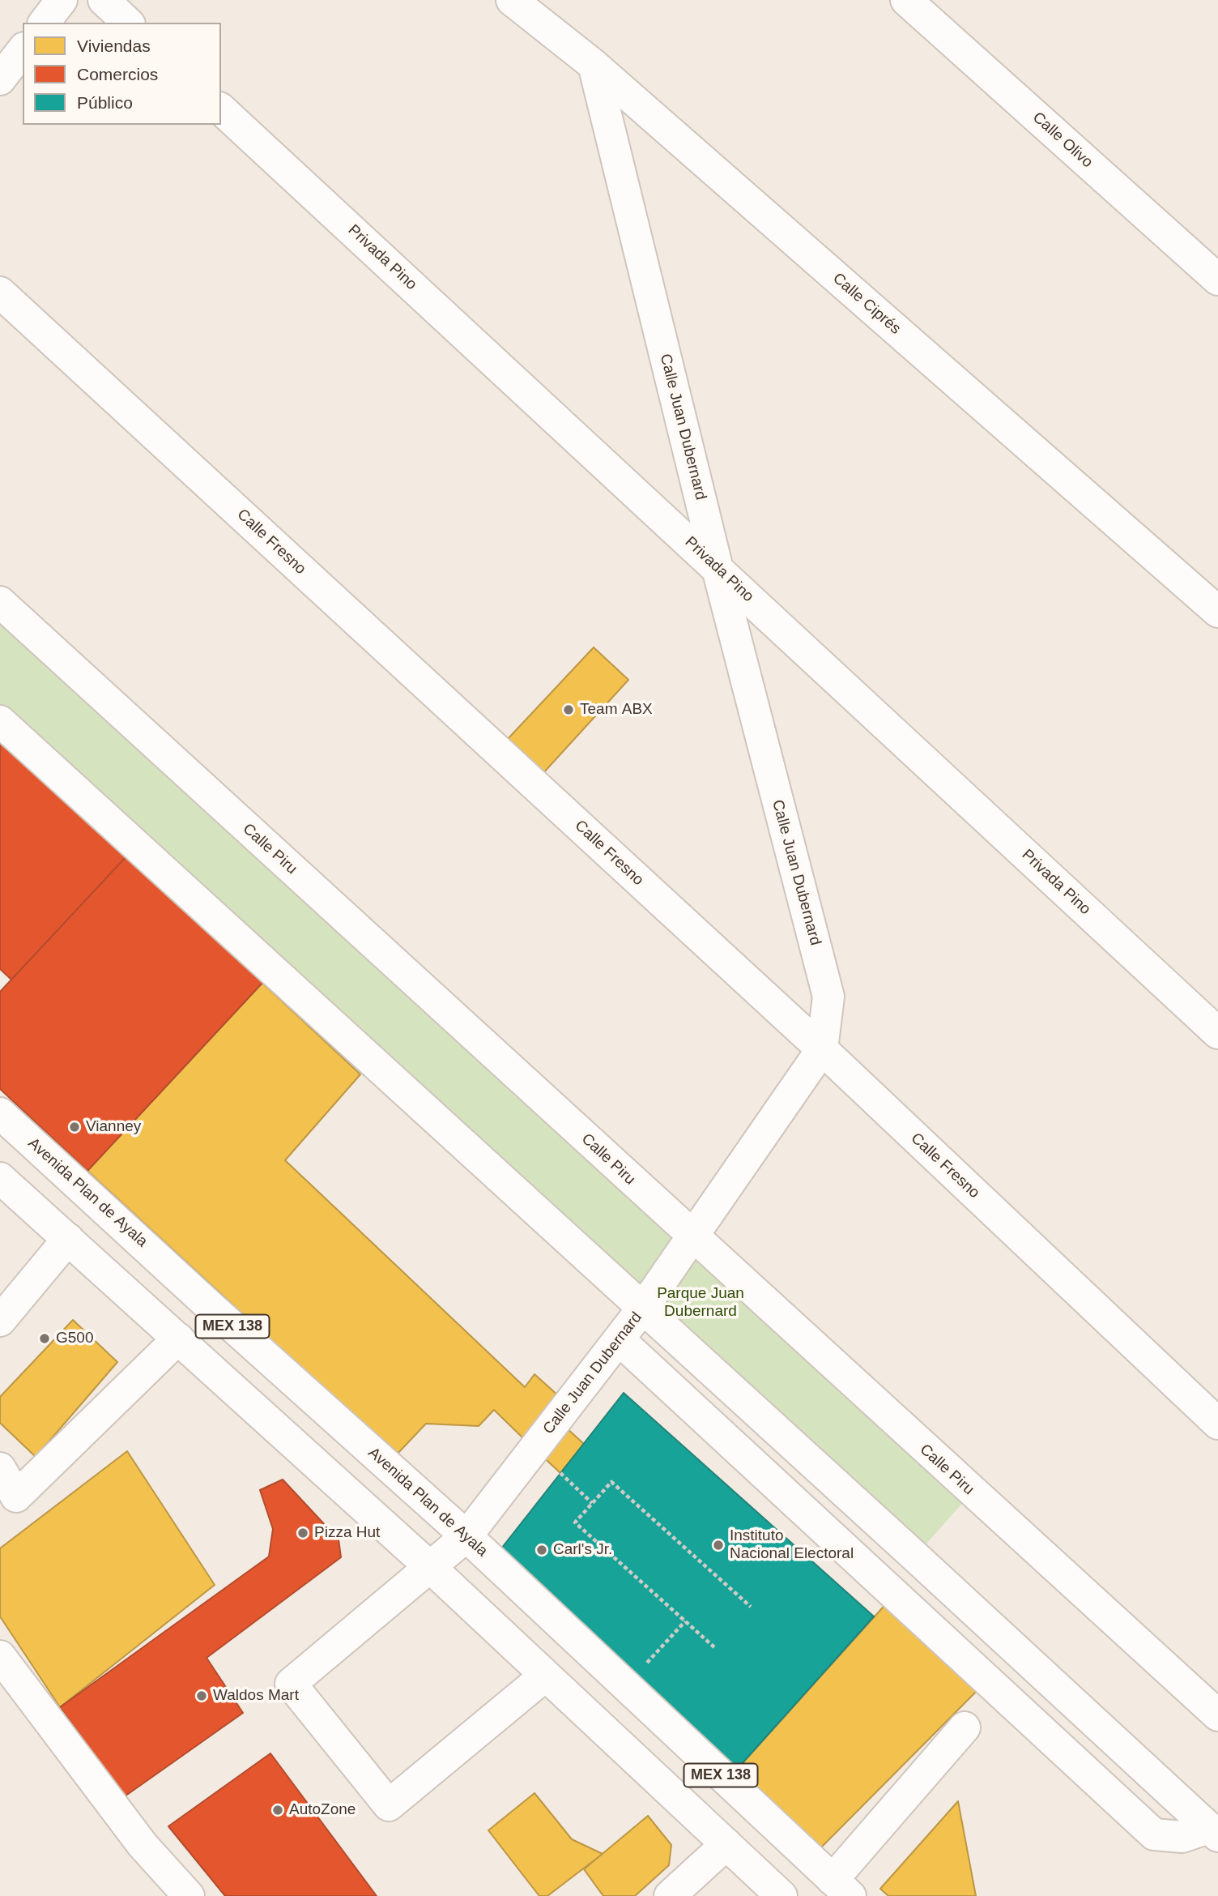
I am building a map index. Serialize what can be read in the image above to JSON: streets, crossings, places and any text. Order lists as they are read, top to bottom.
{
  "streets": {
    "street": [
      "Calle Olivo",
      "Privada Pino",
      "Calle Ciprés",
      "Calle Juan Dubernard",
      "Calle Fresno",
      "Calle Piru",
      "Avenida Plan de Ayala",
      "MEX 138"
    ]
  },
  "crossings": [
    ["Privada Pino", "Calle Juan Dubernard"],
    ["Calle Ciprés", "Calle Juan Dubernard"],
    ["Calle Juan Dubernard", "Calle Fresno"],
    ["Calle Juan Dubernard", "Calle Piru"],
    ["Calle Juan Dubernard", "Avenida Plan de Ayala"],
    ["Calle Juan Dubernard", "MEX 138"]
  ],
  "parks": ["Parque Juan Dubernard"],
  "places": [
    "Team ABX",
    "Vianney",
    "G500",
    "Pizza Hut",
    "Instituto Nacional Electoral",
    "Carl's Jr.",
    "Waldos Mart",
    "AutoZone"
  ],
  "legend": ["Viviendas", "Comercios", "Público"]
}
